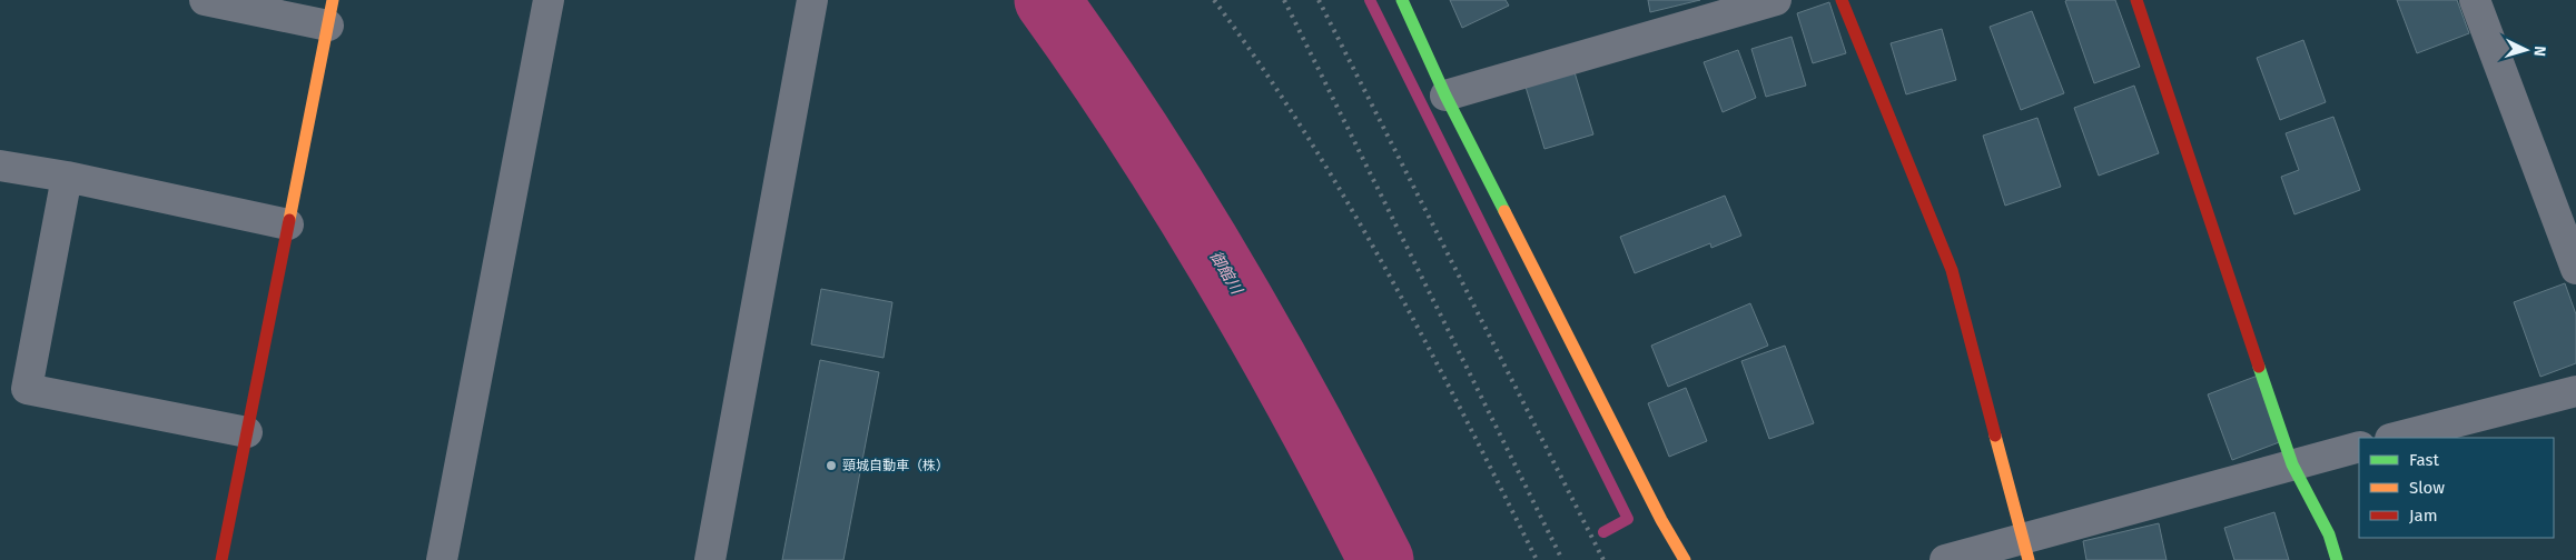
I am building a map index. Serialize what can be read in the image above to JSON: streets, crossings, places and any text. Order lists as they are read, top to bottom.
{
  "water": ["御館川"],
  "places": ["頸城自動車（株）"],
  "legend": ["Fast", "Slow", "Jam"],
  "north": "right"
}
